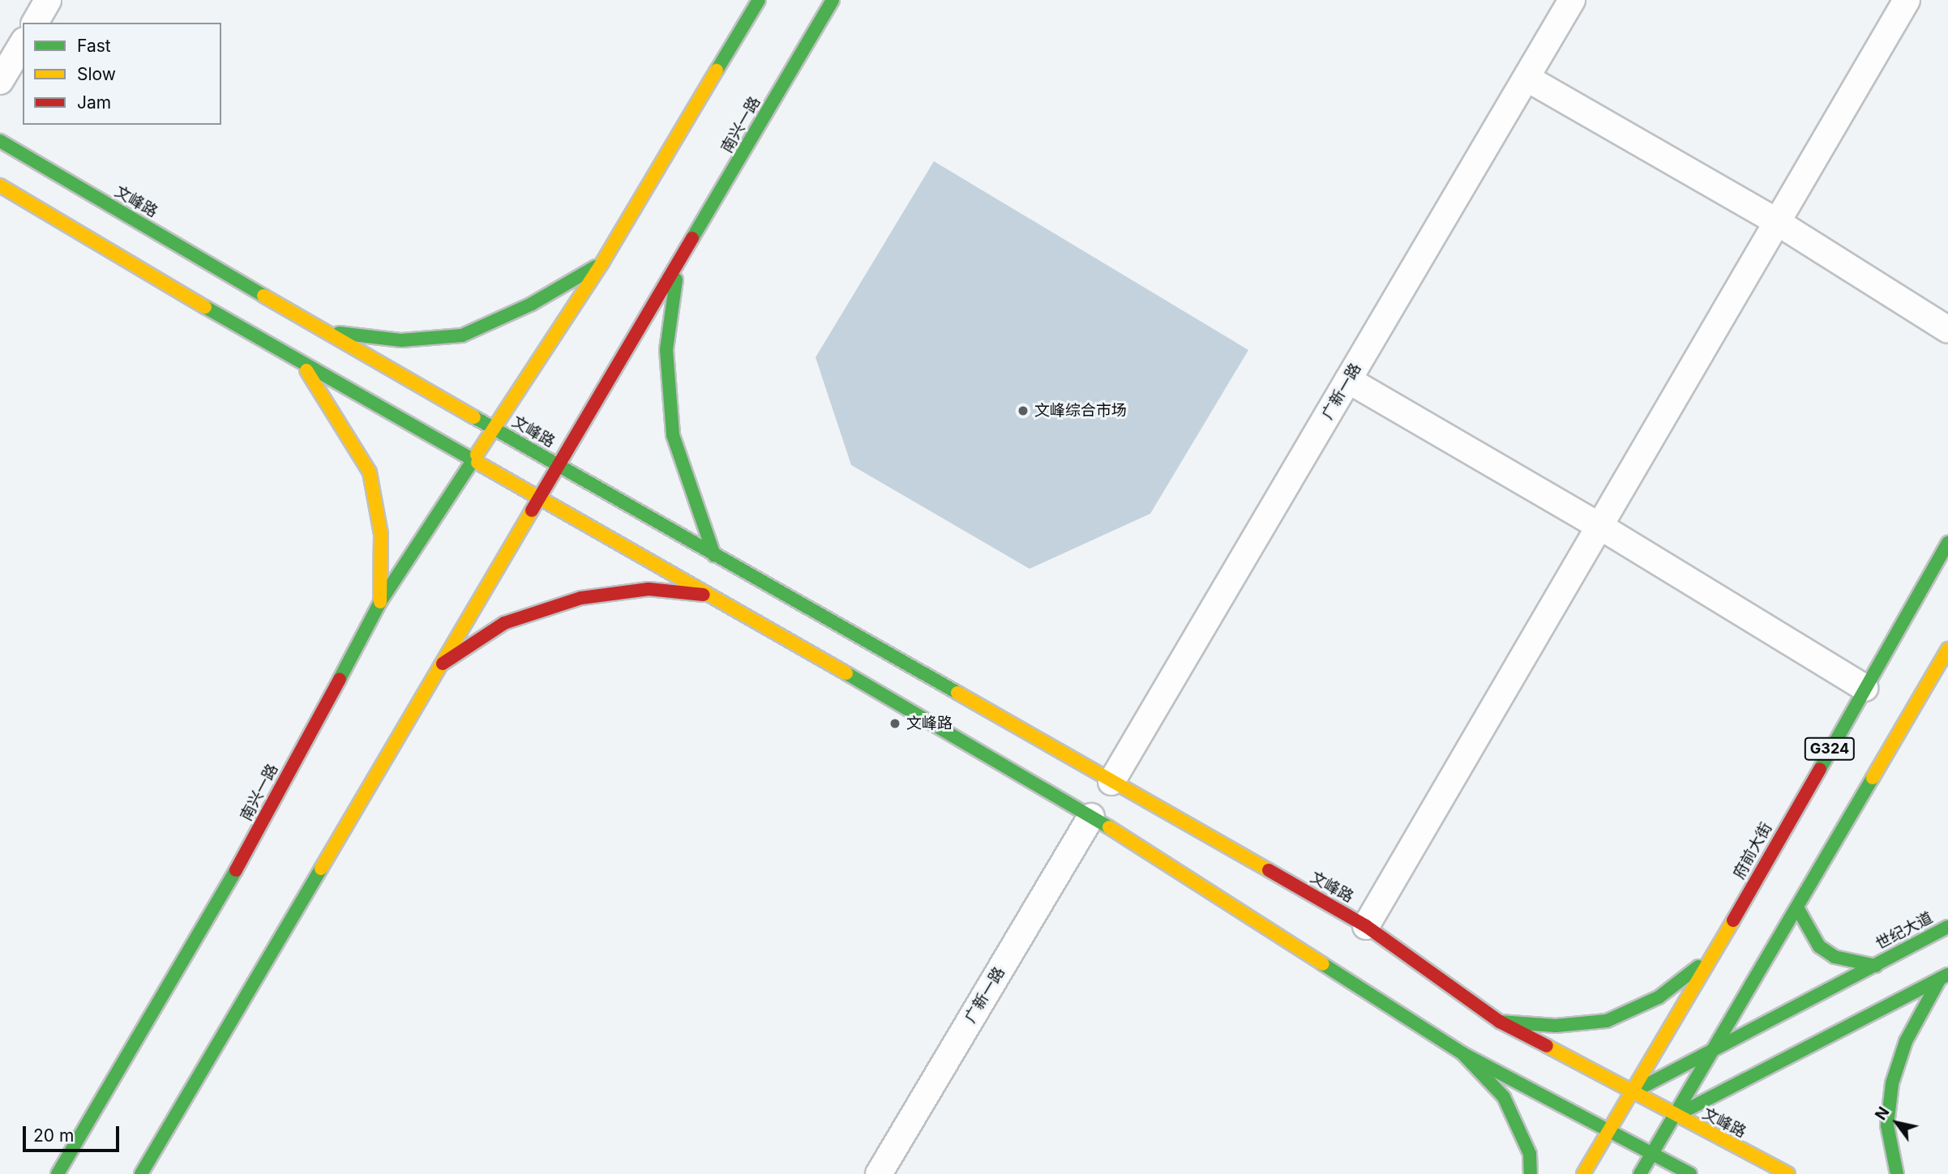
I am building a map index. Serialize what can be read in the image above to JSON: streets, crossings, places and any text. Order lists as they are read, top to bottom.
{
  "streets": {
    "main road": [
      "南兴一路",
      "文峰路",
      "G324",
      "府前大街",
      "世纪大道"
    ],
    "street": ["广新一路"]
  },
  "crossings": [
    ["南兴一路", "文峰路"],
    ["文峰路", "广新一路"],
    ["文峰路", "府前大街"],
    ["文峰路", "世纪大道"],
    ["府前大街", "世纪大道"]
  ],
  "places": ["文峰综合市场", "文峰路"],
  "legend": ["Fast", "Slow", "Jam"],
  "scale_bar": "20 m",
  "north": "top left"
}
